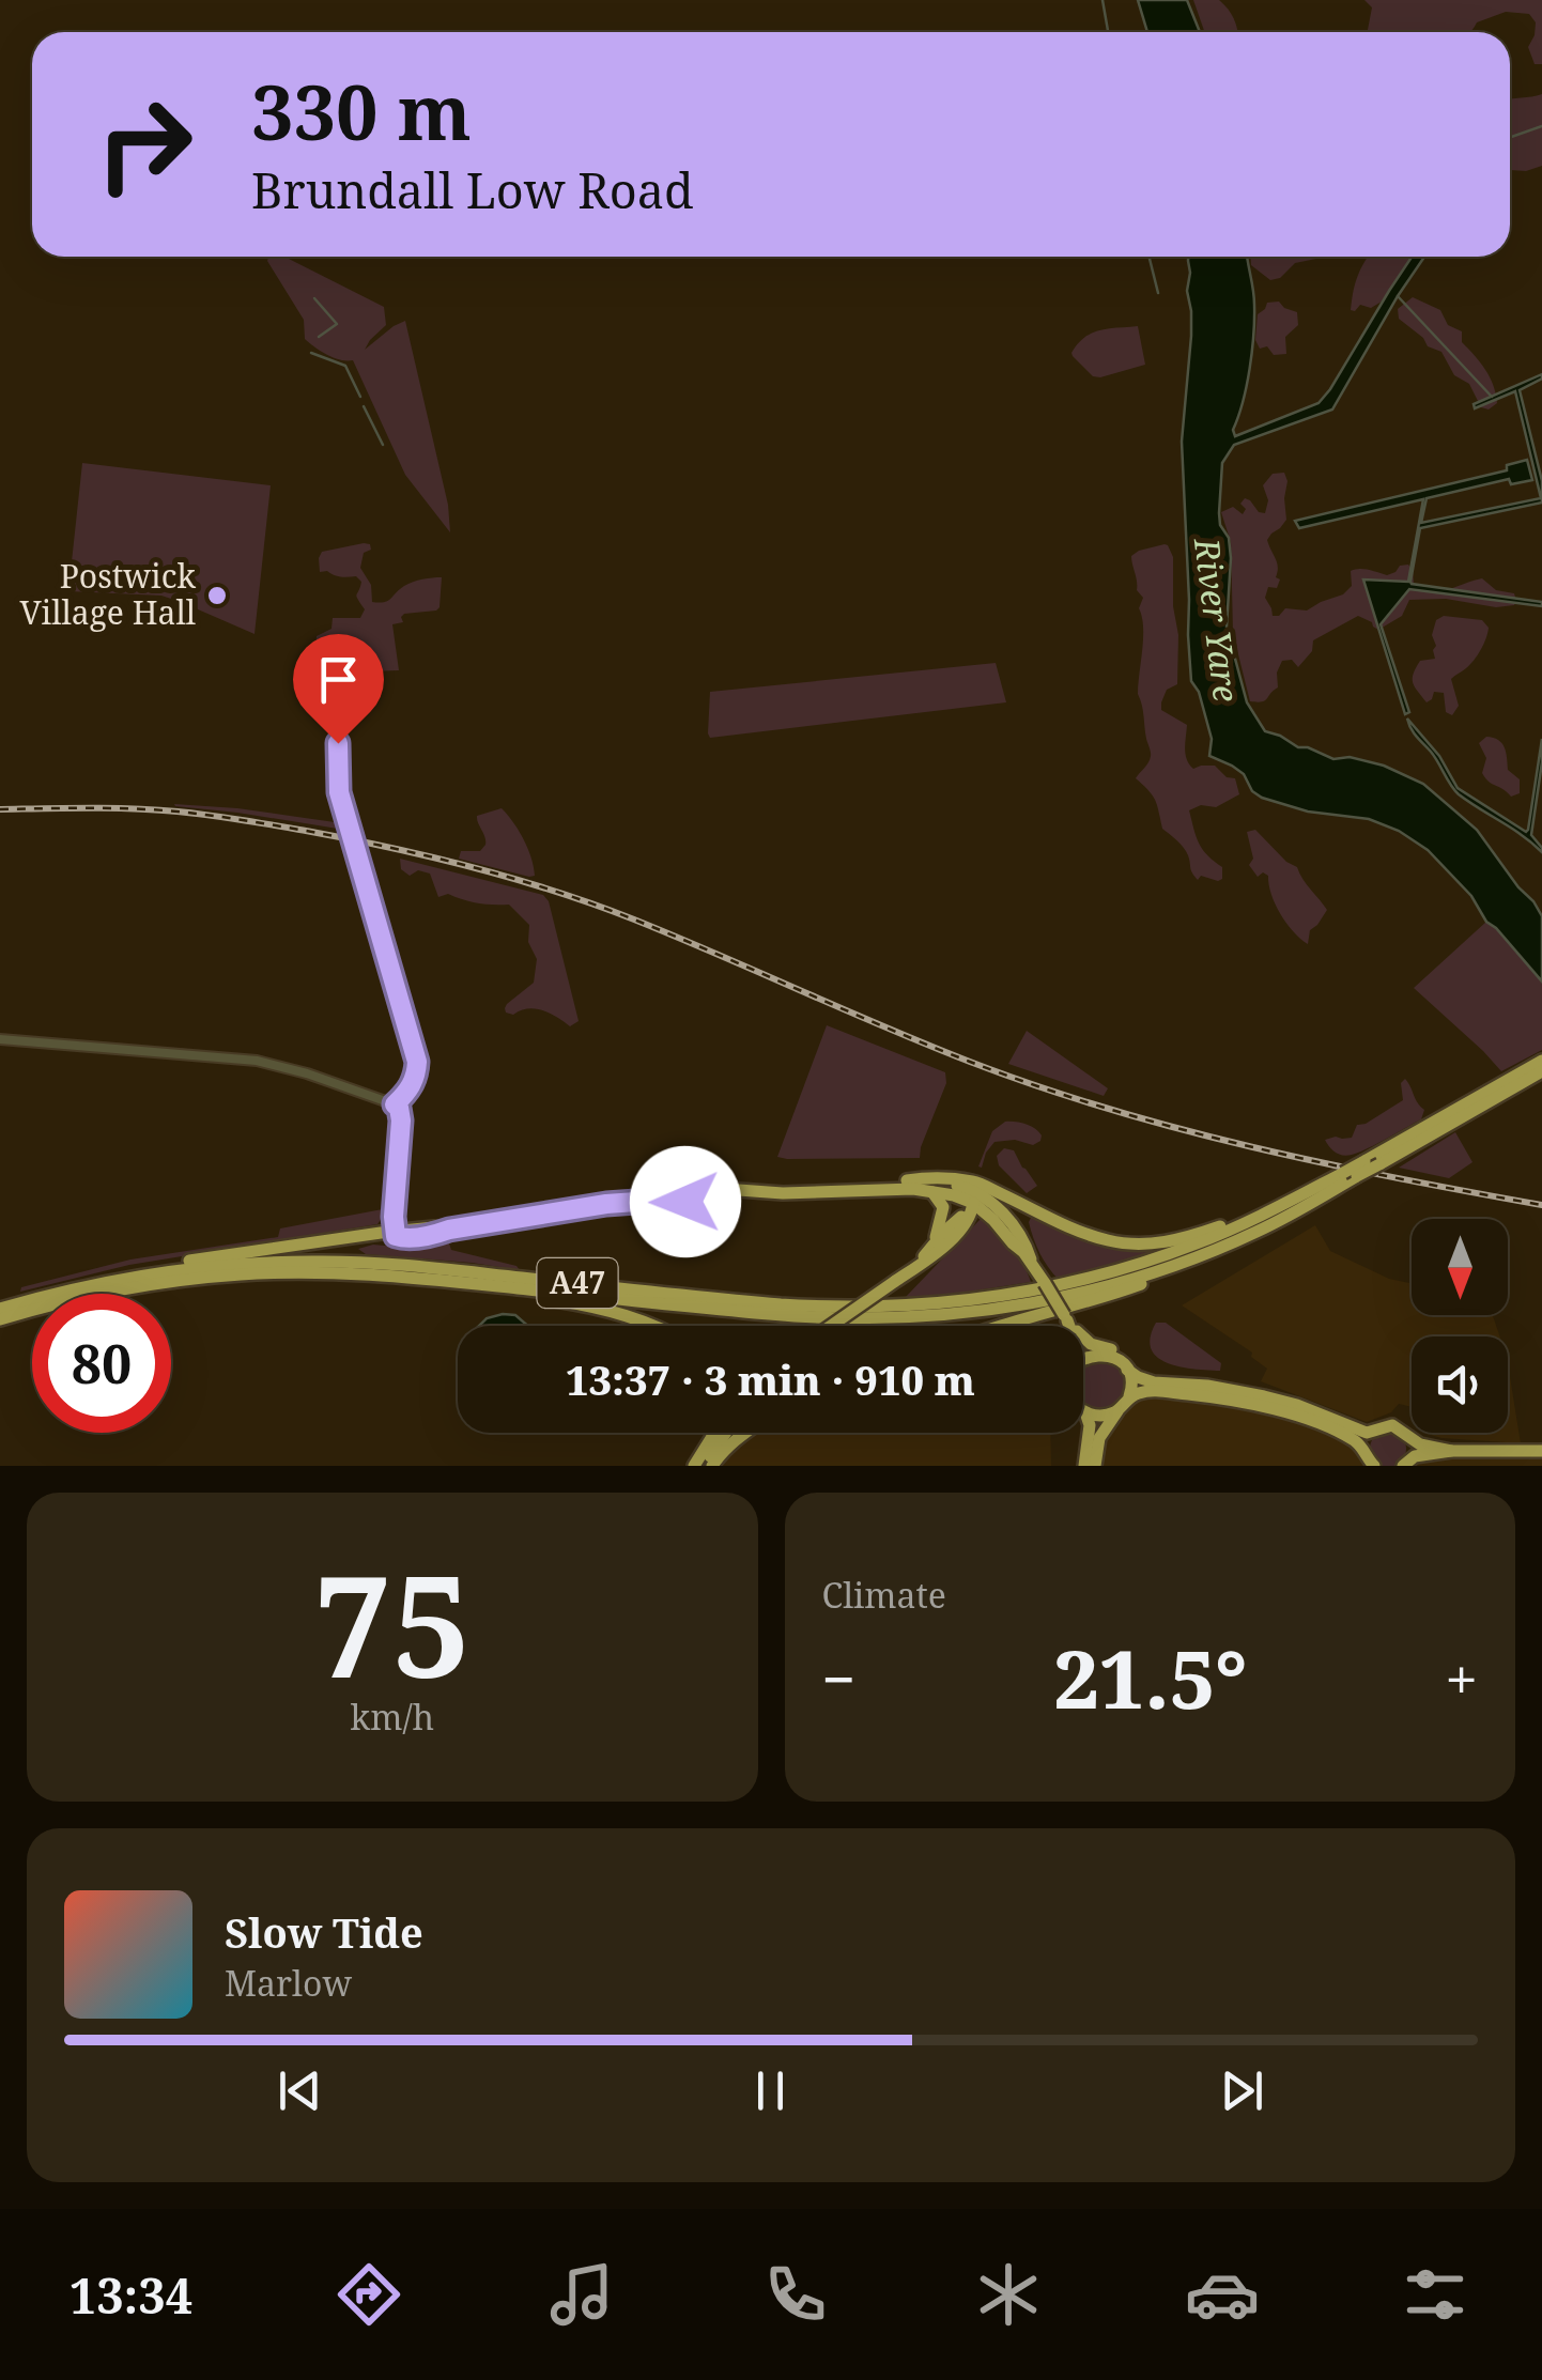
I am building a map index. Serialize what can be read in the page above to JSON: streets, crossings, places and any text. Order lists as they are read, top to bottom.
{
  "streets": {
    "highway": ["A47"]
  },
  "water": ["River Yare"],
  "places": ["Postwick Village Hall"],
  "north": "bottom",
  "page": {
    "turn": ["330 m", "Brundall Low Road"],
    "limit": "80",
    "trip": "13:37 · 3 min · 910 m",
    "tile": [
      ["75", "km/h"],
      "Climate"
    ],
    "heat": ["−", "21.5°", "+"],
    "song": ["Slow Tide", "Marlow"],
    "tabs": "13:34"
  }
}
